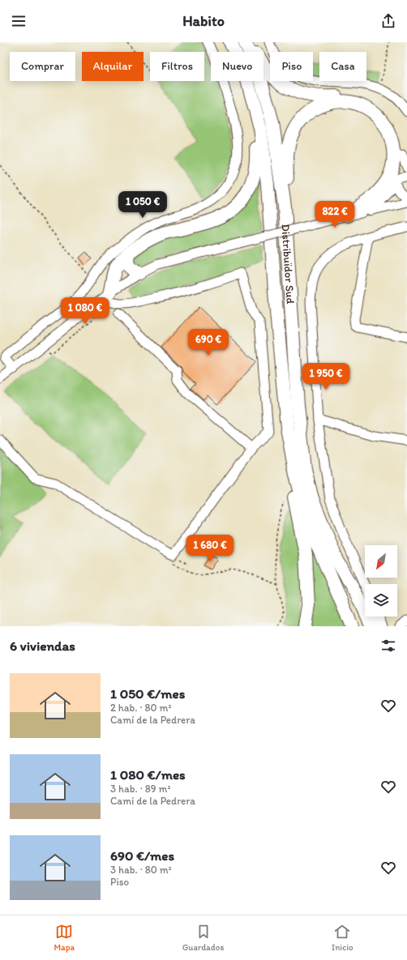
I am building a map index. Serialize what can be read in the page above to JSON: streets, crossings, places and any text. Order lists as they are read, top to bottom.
{
  "streets": {
    "highway": ["Distribuïdor Sud"]
  },
  "north": "bottom left",
  "page": {
    "header": "Habito",
    "chip": [
      "Comprar",
      "Alquilar",
      "Filtros",
      "Nuevo",
      "Piso",
      "Casa"
    ],
    "price": [
      "1 050 €",
      "822 €",
      "1 080 €",
      "690 €",
      "1 950 €",
      "1 680 €"
    ],
    "heading": "6 viviendas",
    "list": [
      {
        "name": "1 050 €/mes",
        "note": "2 hab. · 80 m² · Camí de la Pedrera"
      },
      {
        "name": "1 080 €/mes",
        "note": "3 hab. · 89 m² · Camí de la Pedrera"
      },
      {
        "name": "690 €/mes",
        "note": "3 hab. · 80 m² · Piso"
      }
    ],
    "tabs": ["Mapa", "Guardados", "Inicio"]
  }
}
